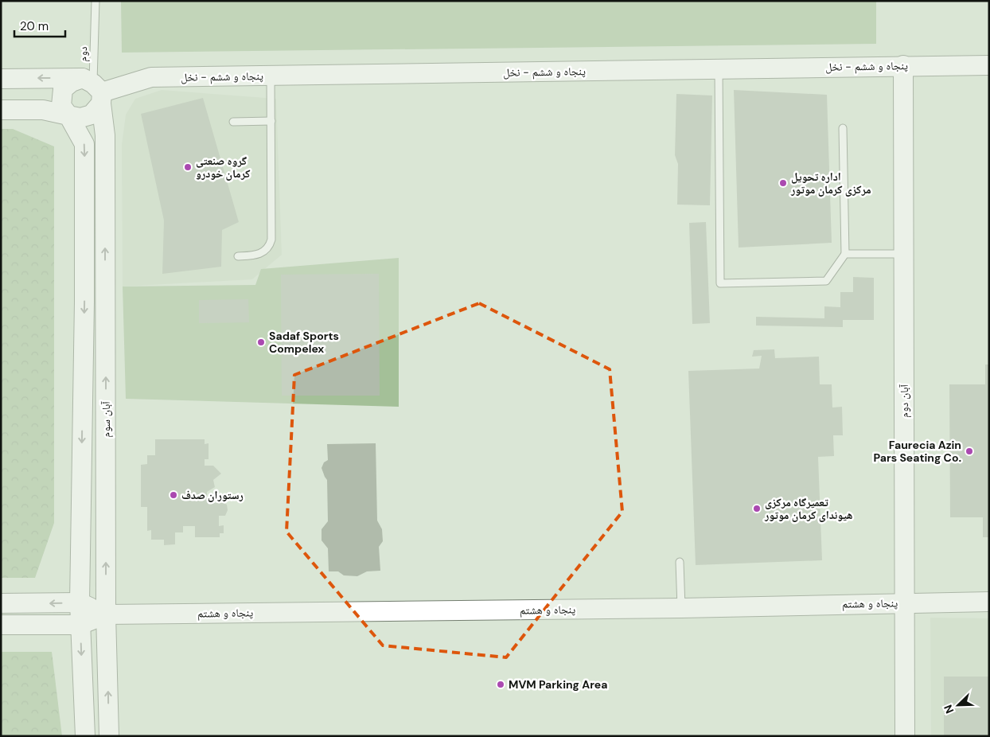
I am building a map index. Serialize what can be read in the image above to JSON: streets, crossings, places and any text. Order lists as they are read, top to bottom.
{
  "streets": {
    "street": [
      "پنجاه و ششم - نخل",
      "آبان دوم",
      "آبان سوم",
      "پنجاه و هشتم"
    ],
    "lane": ["دوم"]
  },
  "crossings": [
    ["دوم", "پنجاه و ششم - نخل"],
    ["دوم", "آبان سوم"],
    ["پنجاه و ششم - نخل", "آبان دوم"],
    ["پنجاه و ششم - نخل", "آبان سوم"],
    ["آبان دوم", "پنجاه و هشتم"],
    ["آبان سوم", "پنجاه و هشتم"]
  ],
  "places": [
    "گروه صنعتی کرمان خودرو",
    "اداره تحویل مرکزی کرمان موتور",
    "Sadaf Sports Compelex",
    "Faurecia Azin Pars Seating Co.",
    "رستوران صدف",
    "تعمیرگاه مرکزی هیوندای کرمان موتور",
    "MVM Parking Area"
  ],
  "scale_bar": "20 m",
  "north": "bottom left"
}
